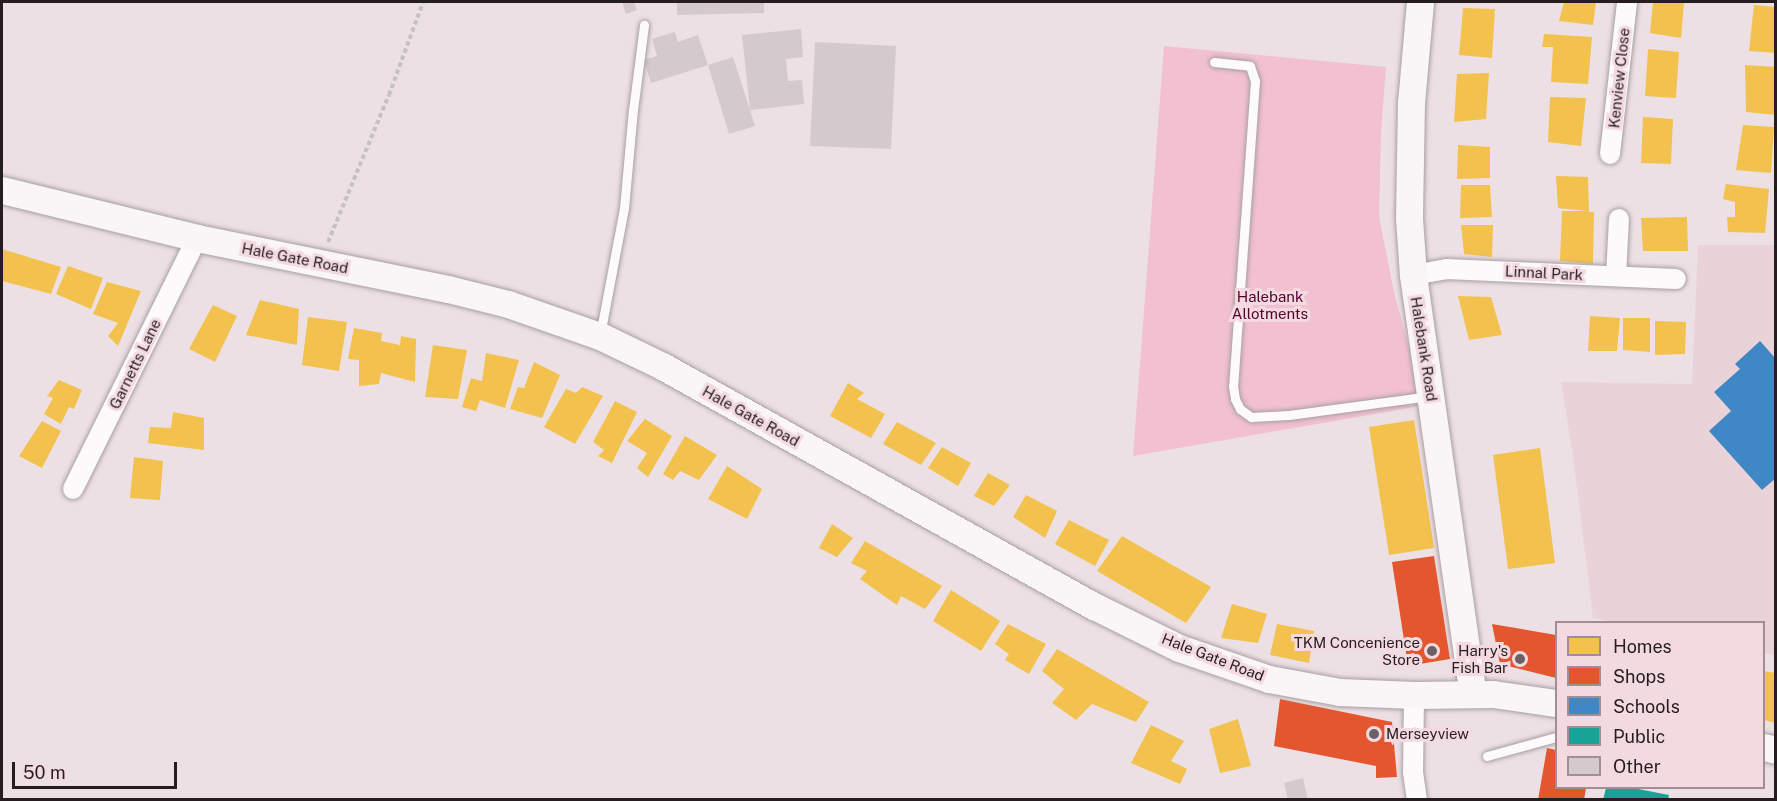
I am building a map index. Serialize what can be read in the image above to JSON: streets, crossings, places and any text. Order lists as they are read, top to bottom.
{
  "streets": {
    "street": [
      "Kenview Close",
      "Hale Gate Road",
      "Linnal Park",
      "Halebank Road",
      "Garnetts Lane"
    ]
  },
  "crossings": [
    ["Hale Gate Road", "Halebank Road"],
    ["Hale Gate Road", "Garnetts Lane"],
    ["Linnal Park", "Halebank Road"]
  ],
  "parks": ["Halebank Allotments"],
  "places": ["TKM Concenience Store", "Harry's Fish Bar", "Merseyview"],
  "legend": [
    "Homes",
    "Shops",
    "Schools",
    "Public",
    "Other"
  ],
  "scale_bar": "50 m"
}
